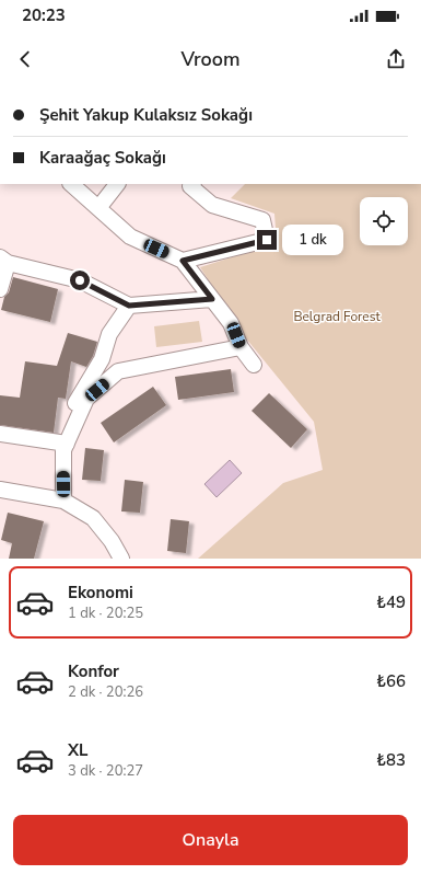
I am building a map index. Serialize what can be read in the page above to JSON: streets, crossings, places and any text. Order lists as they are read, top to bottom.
{
  "parks": ["Belgrad Forest"],
  "page": {
    "status": "20:23",
    "header": "Vroom",
    "banner": ["Şehit Yakup Kulaksız Sokağı", "Karaağaç Sokağı"],
    "bubble": "1 dk",
    "list": [
      {
        "name": "Ekonomi",
        "note": "1 dk · 20:25",
        "value": "₺49"
      },
      {
        "name": "Konfor",
        "note": "2 dk · 20:26",
        "value": "₺66"
      },
      {
        "name": "XL",
        "note": "3 dk · 20:27",
        "value": "₺83"
      }
    ],
    "buttons": "Onayla"
  }
}
